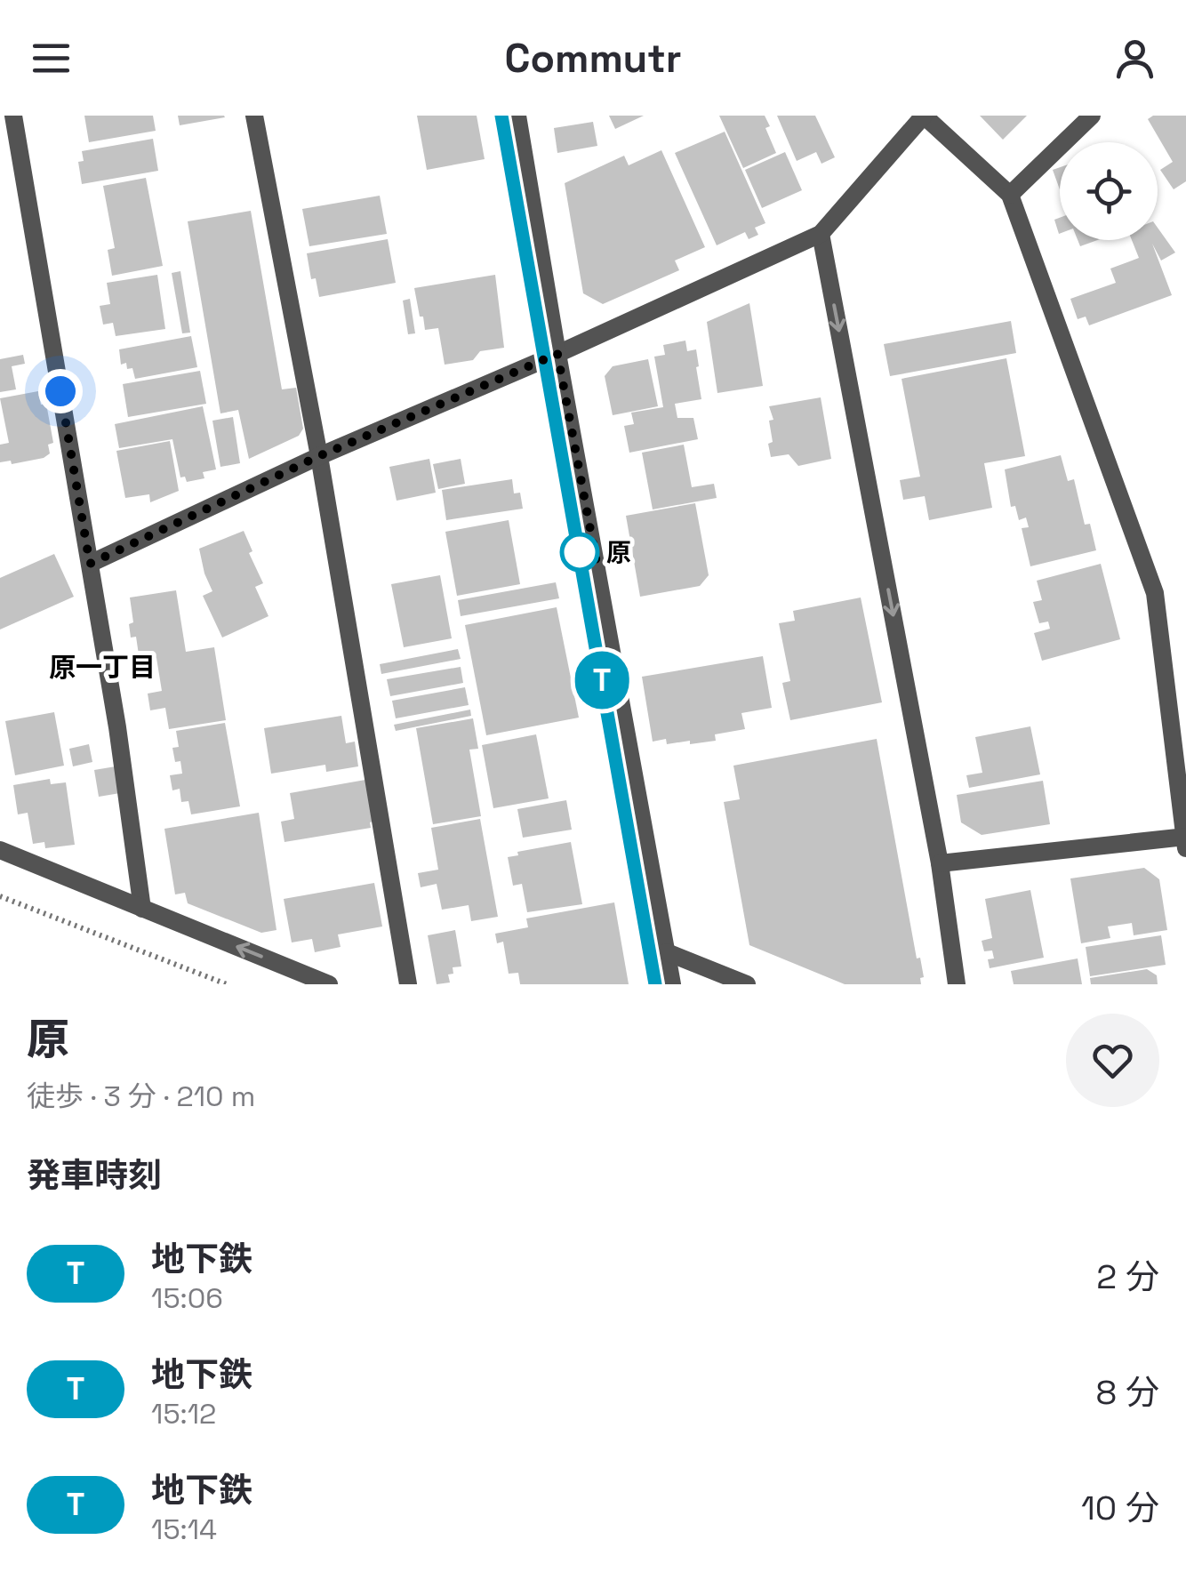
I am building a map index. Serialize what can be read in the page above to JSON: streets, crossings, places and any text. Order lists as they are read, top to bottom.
{
  "districts": ["原一丁目"],
  "places": ["原"],
  "lines": ["metro line T"],
  "page": {
    "header": "Commutr",
    "on_map": "T",
    "heading": [
      ["原", "徒歩 · 3 分 · 210 m"],
      "発車時刻"
    ],
    "list": [
      {
        "mark": "T",
        "name": "地下鉄",
        "note": "15:06",
        "value": "2 分"
      },
      {
        "mark": "T",
        "name": "地下鉄",
        "note": "15:12",
        "value": "8 分"
      },
      {
        "mark": "T",
        "name": "地下鉄",
        "note": "15:14",
        "value": "10 分"
      }
    ]
  }
}
